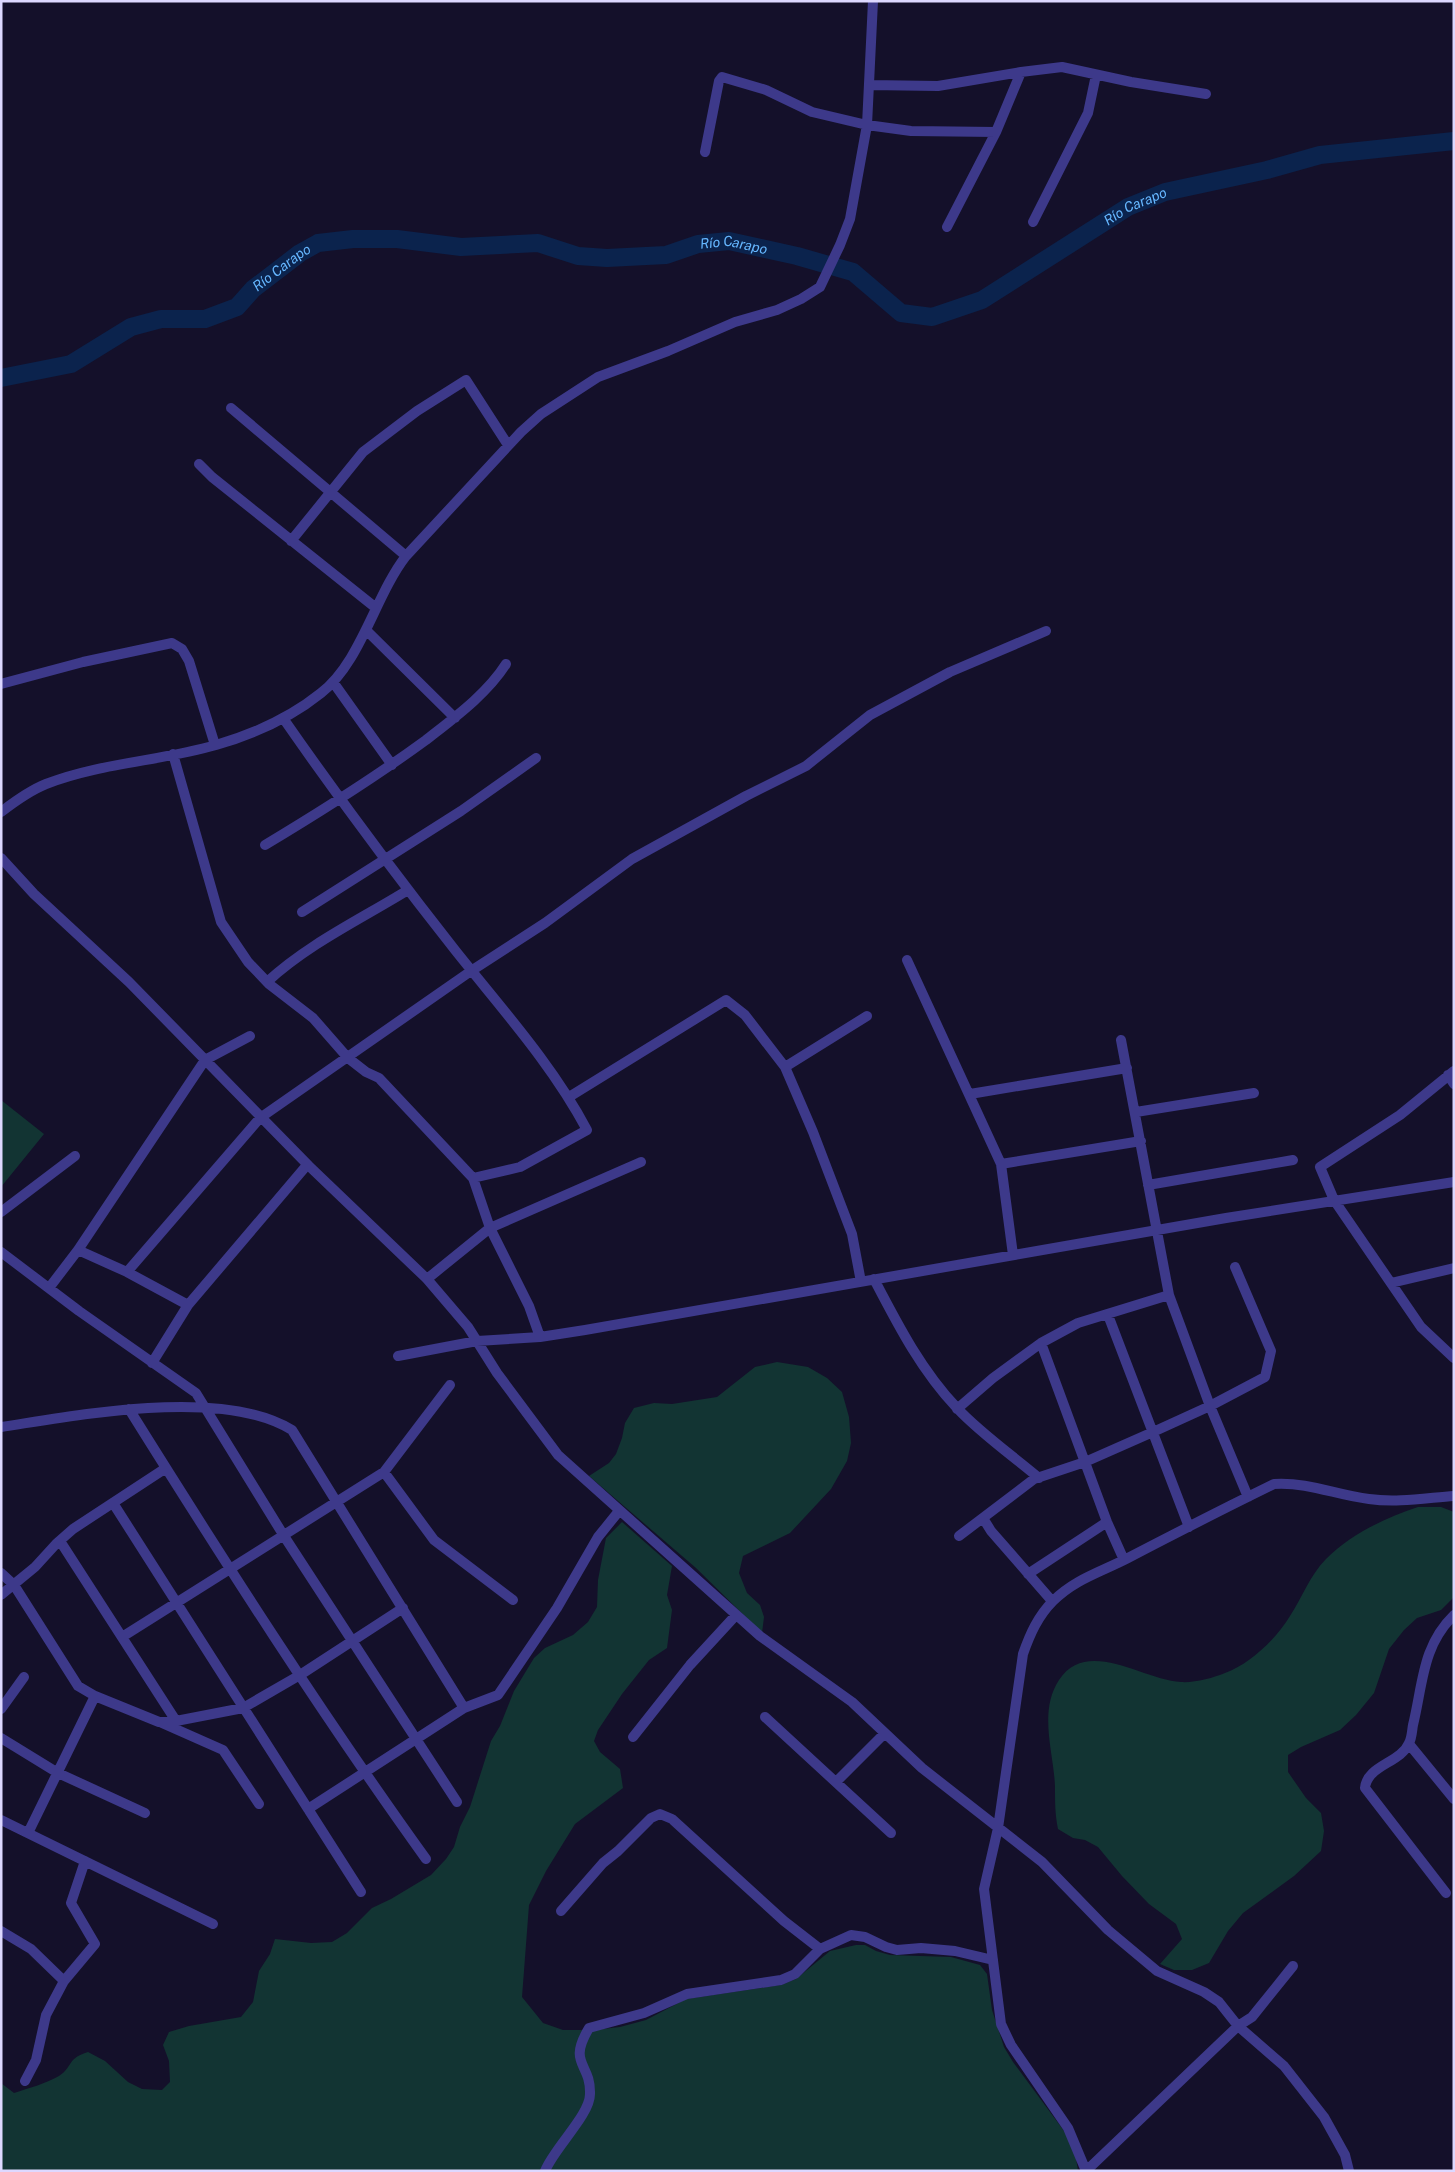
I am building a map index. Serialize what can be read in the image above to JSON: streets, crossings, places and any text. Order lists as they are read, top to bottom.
{
  "water": ["Río Carapo"]
}
